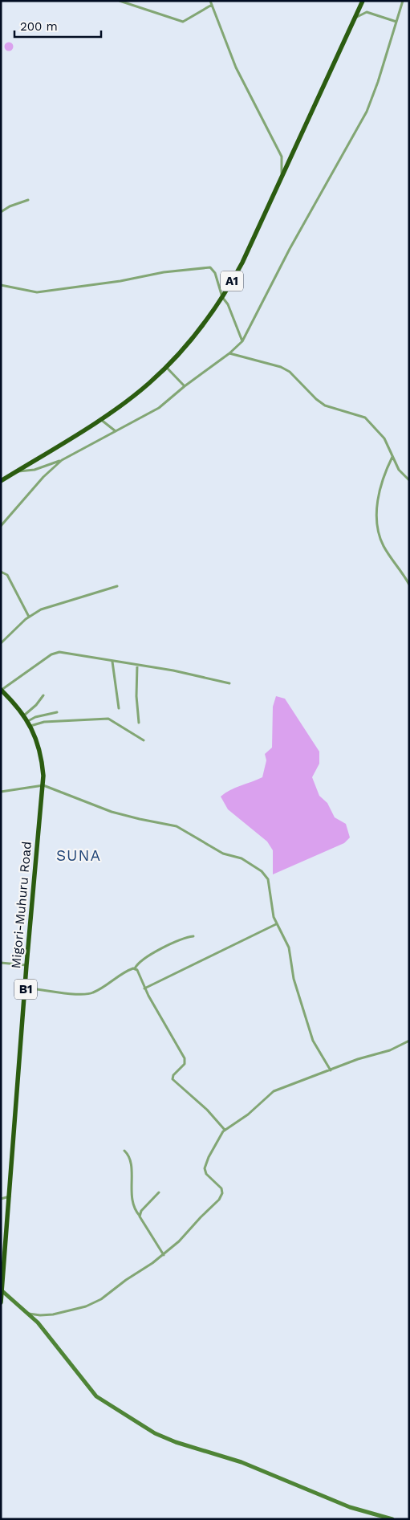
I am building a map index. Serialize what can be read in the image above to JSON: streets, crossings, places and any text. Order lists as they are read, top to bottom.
{
  "streets": {
    "highway": ["A1", "Migori-Muhuru Road", "B1"]
  },
  "districts": ["SUNA"],
  "scale_bar": "200 m"
}
